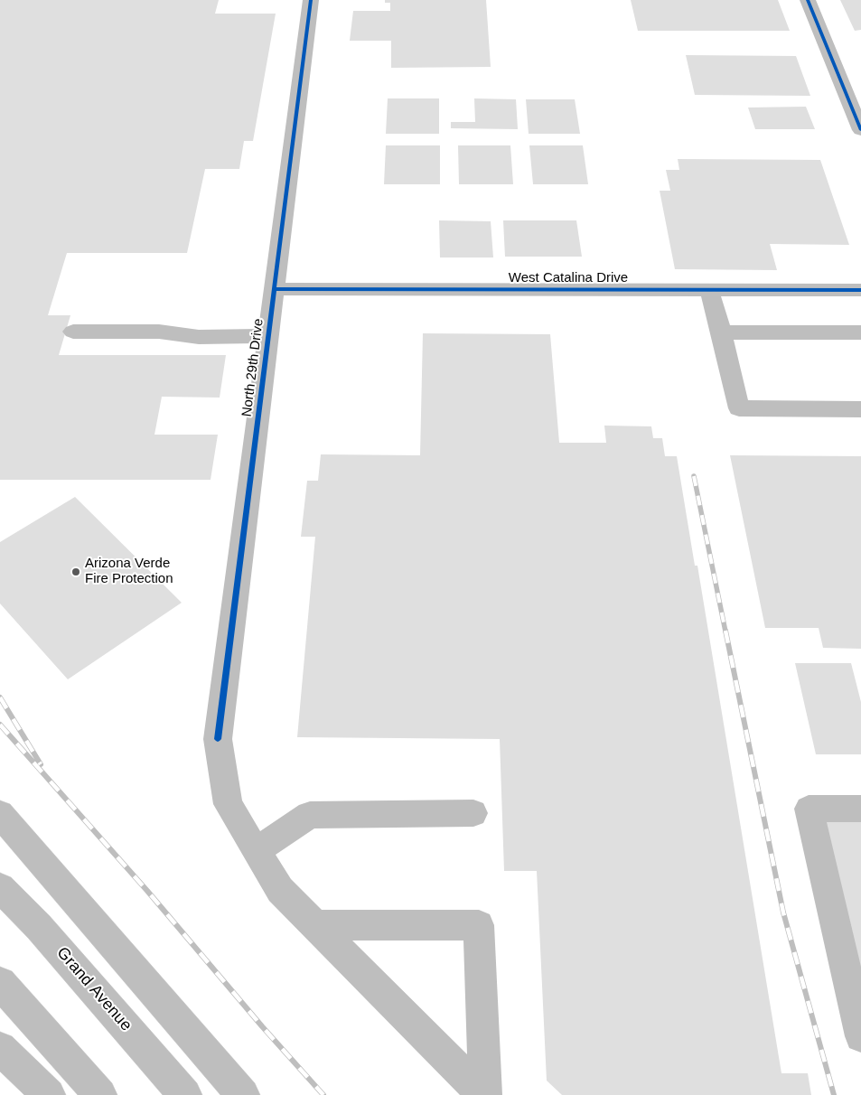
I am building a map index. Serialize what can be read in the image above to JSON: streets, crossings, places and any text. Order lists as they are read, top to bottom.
{
  "streets": {
    "main road": ["West Catalina Drive", "North 29th Drive", "Grand Avenue"]
  },
  "crossings": [
    ["West Catalina Drive", "North 29th Drive"]
  ],
  "places": ["Arizona Verde Fire Protection"]
}
